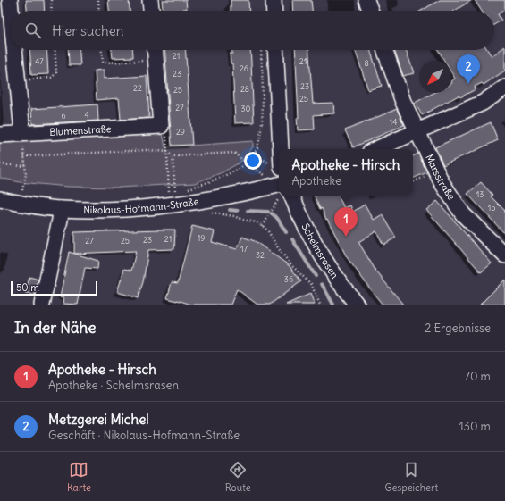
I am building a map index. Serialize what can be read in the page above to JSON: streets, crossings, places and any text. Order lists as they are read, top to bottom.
{
  "streets": {
    "street": [
      "Blumenstraße",
      "Marsstraße",
      "Nikolaus-Hofmann-Straße",
      "Schelmsrasen"
    ]
  },
  "house_numbers": [
    "21",
    "47",
    "21",
    "8",
    "26",
    "23",
    "23",
    "22",
    "28",
    "25",
    "25",
    "27",
    "30",
    "4",
    "6",
    "14",
    "29",
    "13",
    "15",
    "19",
    "21",
    "23",
    "27",
    "25",
    "17",
    "32",
    "36"
  ],
  "scale_bar": "50 m",
  "north": "bottom left",
  "page": {
    "search": "Hier suchen",
    "pins": ["2", "1"],
    "popup": ["Apotheke - Hirsch", "Apotheke"],
    "scale": "50 m",
    "heading": ["In der Nähe", "2 Ergebnisse"],
    "list": [
      {
        "mark": "1",
        "name": "Apotheke - Hirsch",
        "note": "Apotheke · Schelmsrasen",
        "value": "70 m"
      },
      {
        "mark": "2",
        "name": "Metzgerei Michel",
        "note": "Geschäft · Nikolaus-Hofmann-Straße",
        "value": "130 m"
      }
    ],
    "nav": ["Karte", "Route", "Gespeichert"]
  }
}
